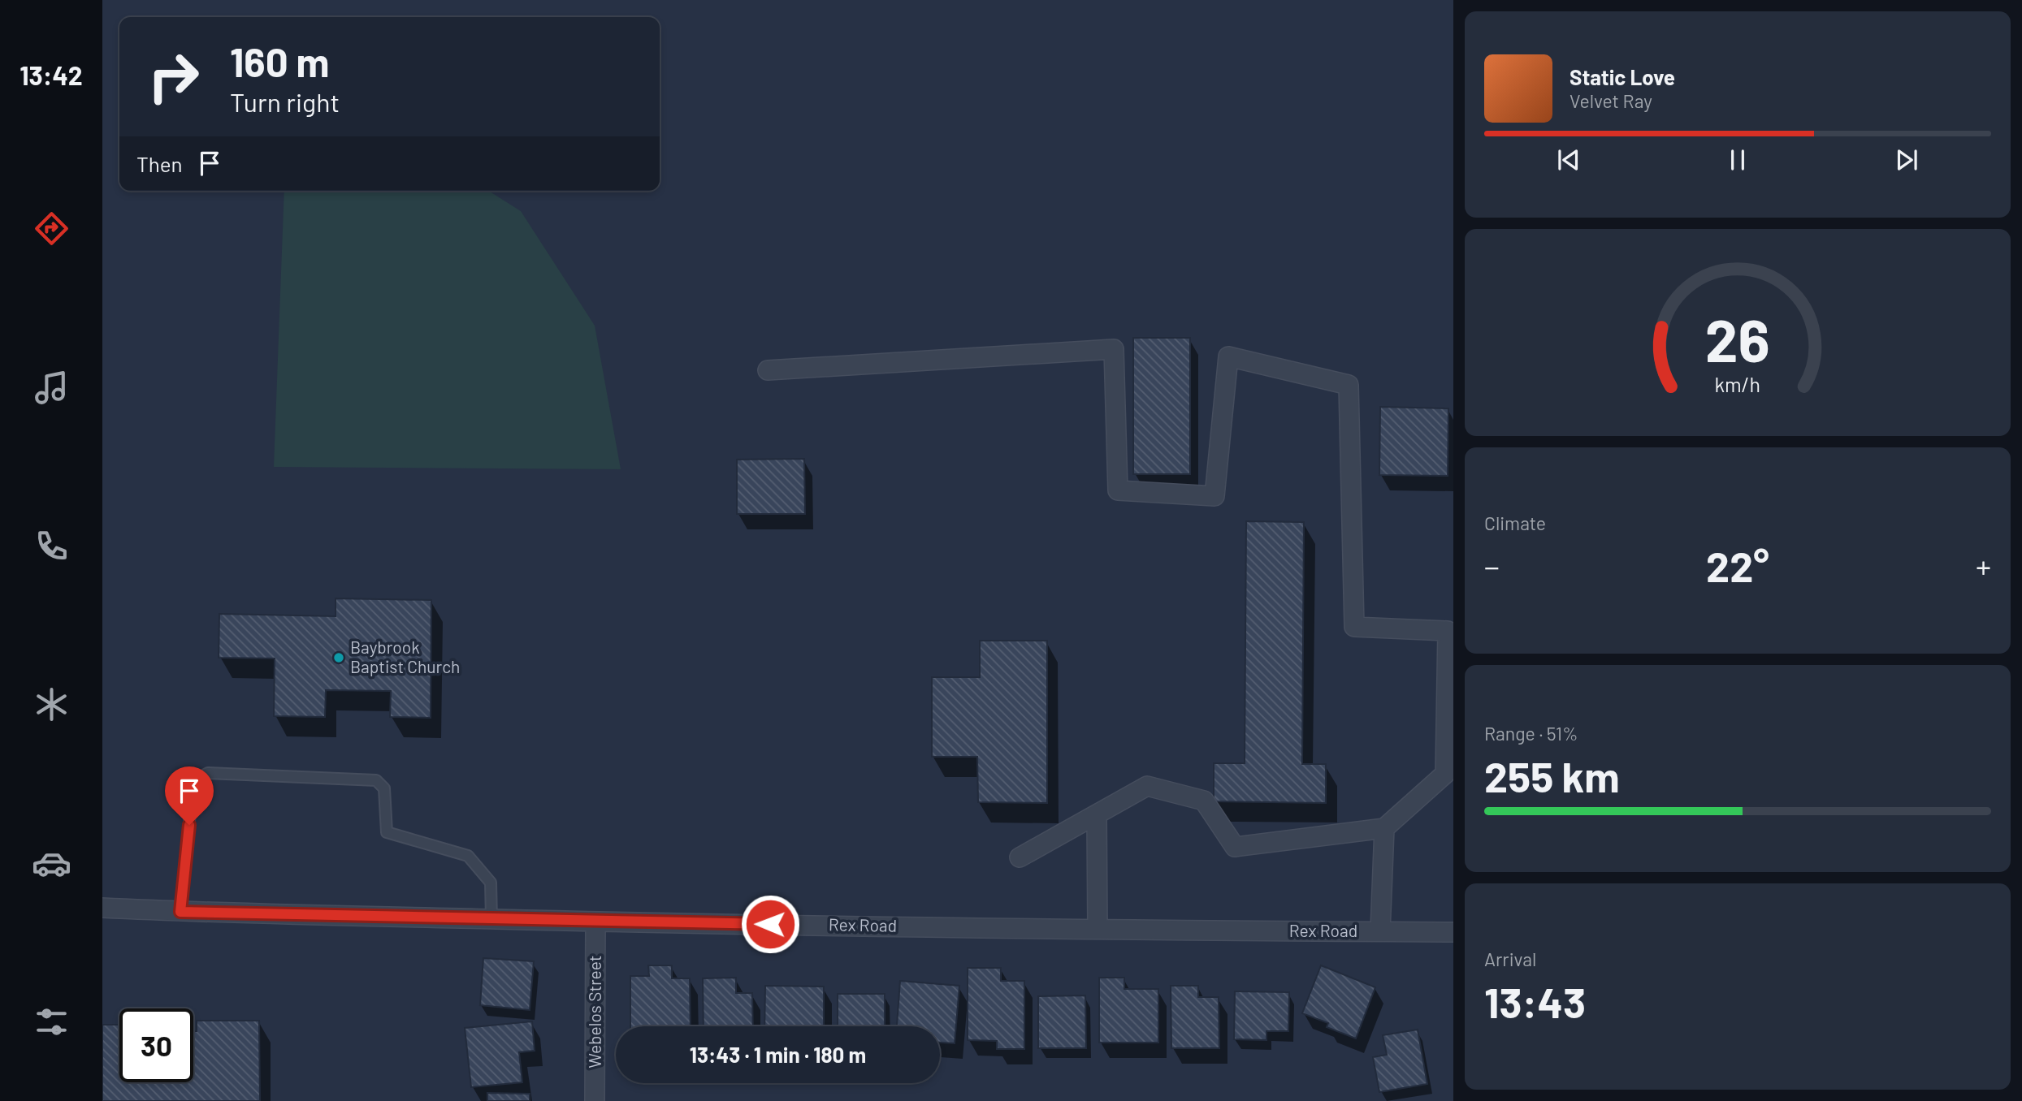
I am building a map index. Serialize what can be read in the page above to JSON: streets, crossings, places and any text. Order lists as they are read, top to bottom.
{
  "streets": {
    "street": ["Rex Road", "Webelos Street"]
  },
  "crossings": [
    ["Rex Road", "Webelos Street"]
  ],
  "places": ["Baybrook Baptist Church"],
  "page": {
    "tabs": "13:42",
    "turn": ["160 m", "Turn right"],
    "song": ["Static Love", "Velvet Ray"],
    "then": "Then",
    "tile": [
      "Climate",
      ["Range · 51%", "255 km"],
      ["Arrival", "13:43"]
    ],
    "heat": ["−", "22°", "+"],
    "limit": "30",
    "trip": "13:43 · 1 min · 180 m",
    "gauge": ["26", "km/h"]
  }
}
